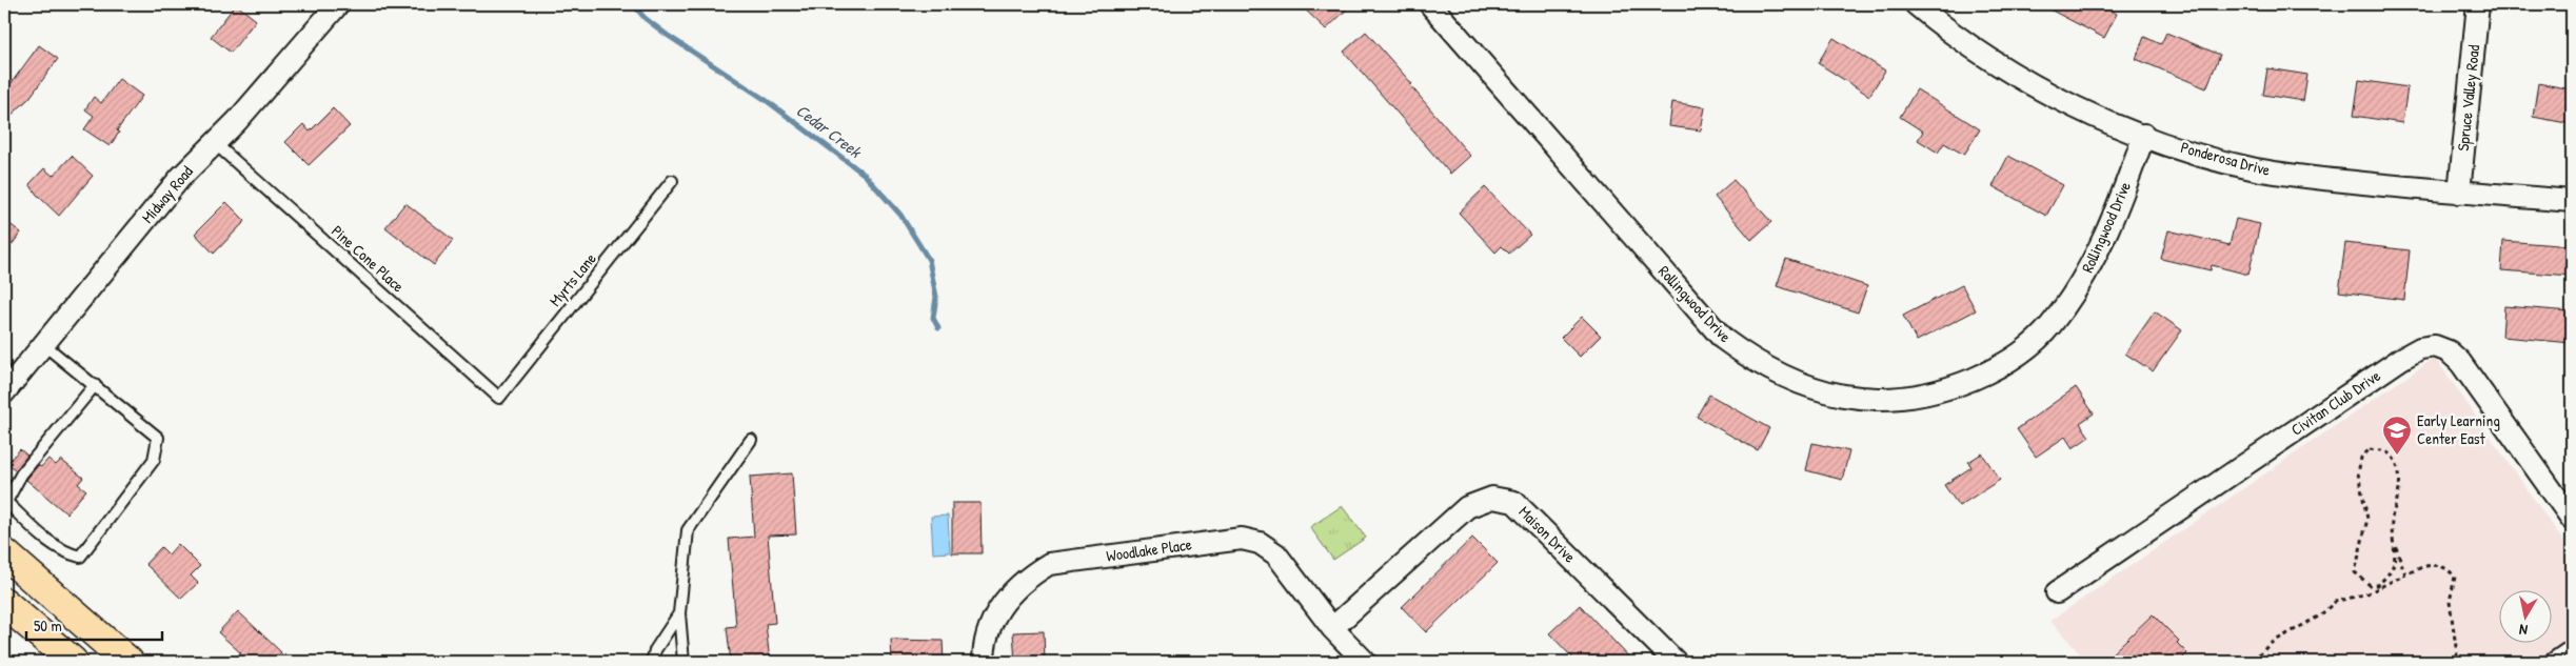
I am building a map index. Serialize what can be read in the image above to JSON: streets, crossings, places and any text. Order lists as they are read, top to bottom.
{
  "streets": {
    "street": [
      "Spruce Valley Road",
      "Ponderosa Drive",
      "Midway Road",
      "Rollingwood Drive",
      "Civitan Club Drive",
      "Maison Drive",
      "Woodlake Place"
    ],
    "lane": ["Pine Cone Place", "Myrts Lane"]
  },
  "crossings": [
    ["Spruce Valley Road", "Ponderosa Drive"],
    ["Ponderosa Drive", "Rollingwood Drive"],
    ["Midway Road", "Pine Cone Place"],
    ["Pine Cone Place", "Myrts Lane"],
    ["Maison Drive", "Woodlake Place"]
  ],
  "water": ["Cedar Creek"],
  "places": {
    "school or university": ["Early Learning Center East"]
  },
  "scale_bar": "50 m",
  "north": "bottom"
}
